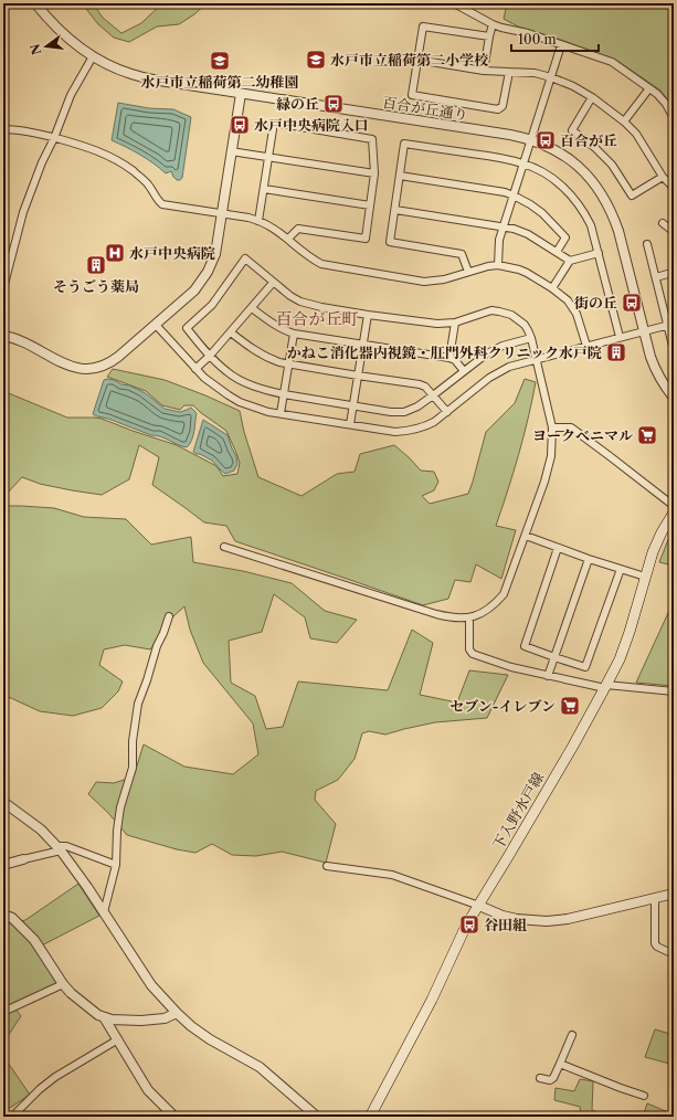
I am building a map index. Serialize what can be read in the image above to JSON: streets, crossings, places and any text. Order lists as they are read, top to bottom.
{
  "streets": {
    "main road": ["下入野水戸線"],
    "street": ["百合が丘通り"]
  },
  "districts": ["百合が丘町"],
  "places": {
    "school or university": ["水戸市立稲荷第二小学校", "水戸市立稲荷第二幼稚園"],
    "bus stop": [
      "緑の丘",
      "水戸中央病院入口",
      "百合が丘",
      "街の丘",
      "谷田組"
    ],
    "hospital": ["水戸中央病院"],
    "building": ["そうごう薬局", "かねこ消化器内視鏡・肛門外科クリニック水戸院"],
    "supermarket": ["ヨークベニマル", "セブン-イレブン"]
  },
  "scale_bar": "100 m",
  "north": "left"
}
